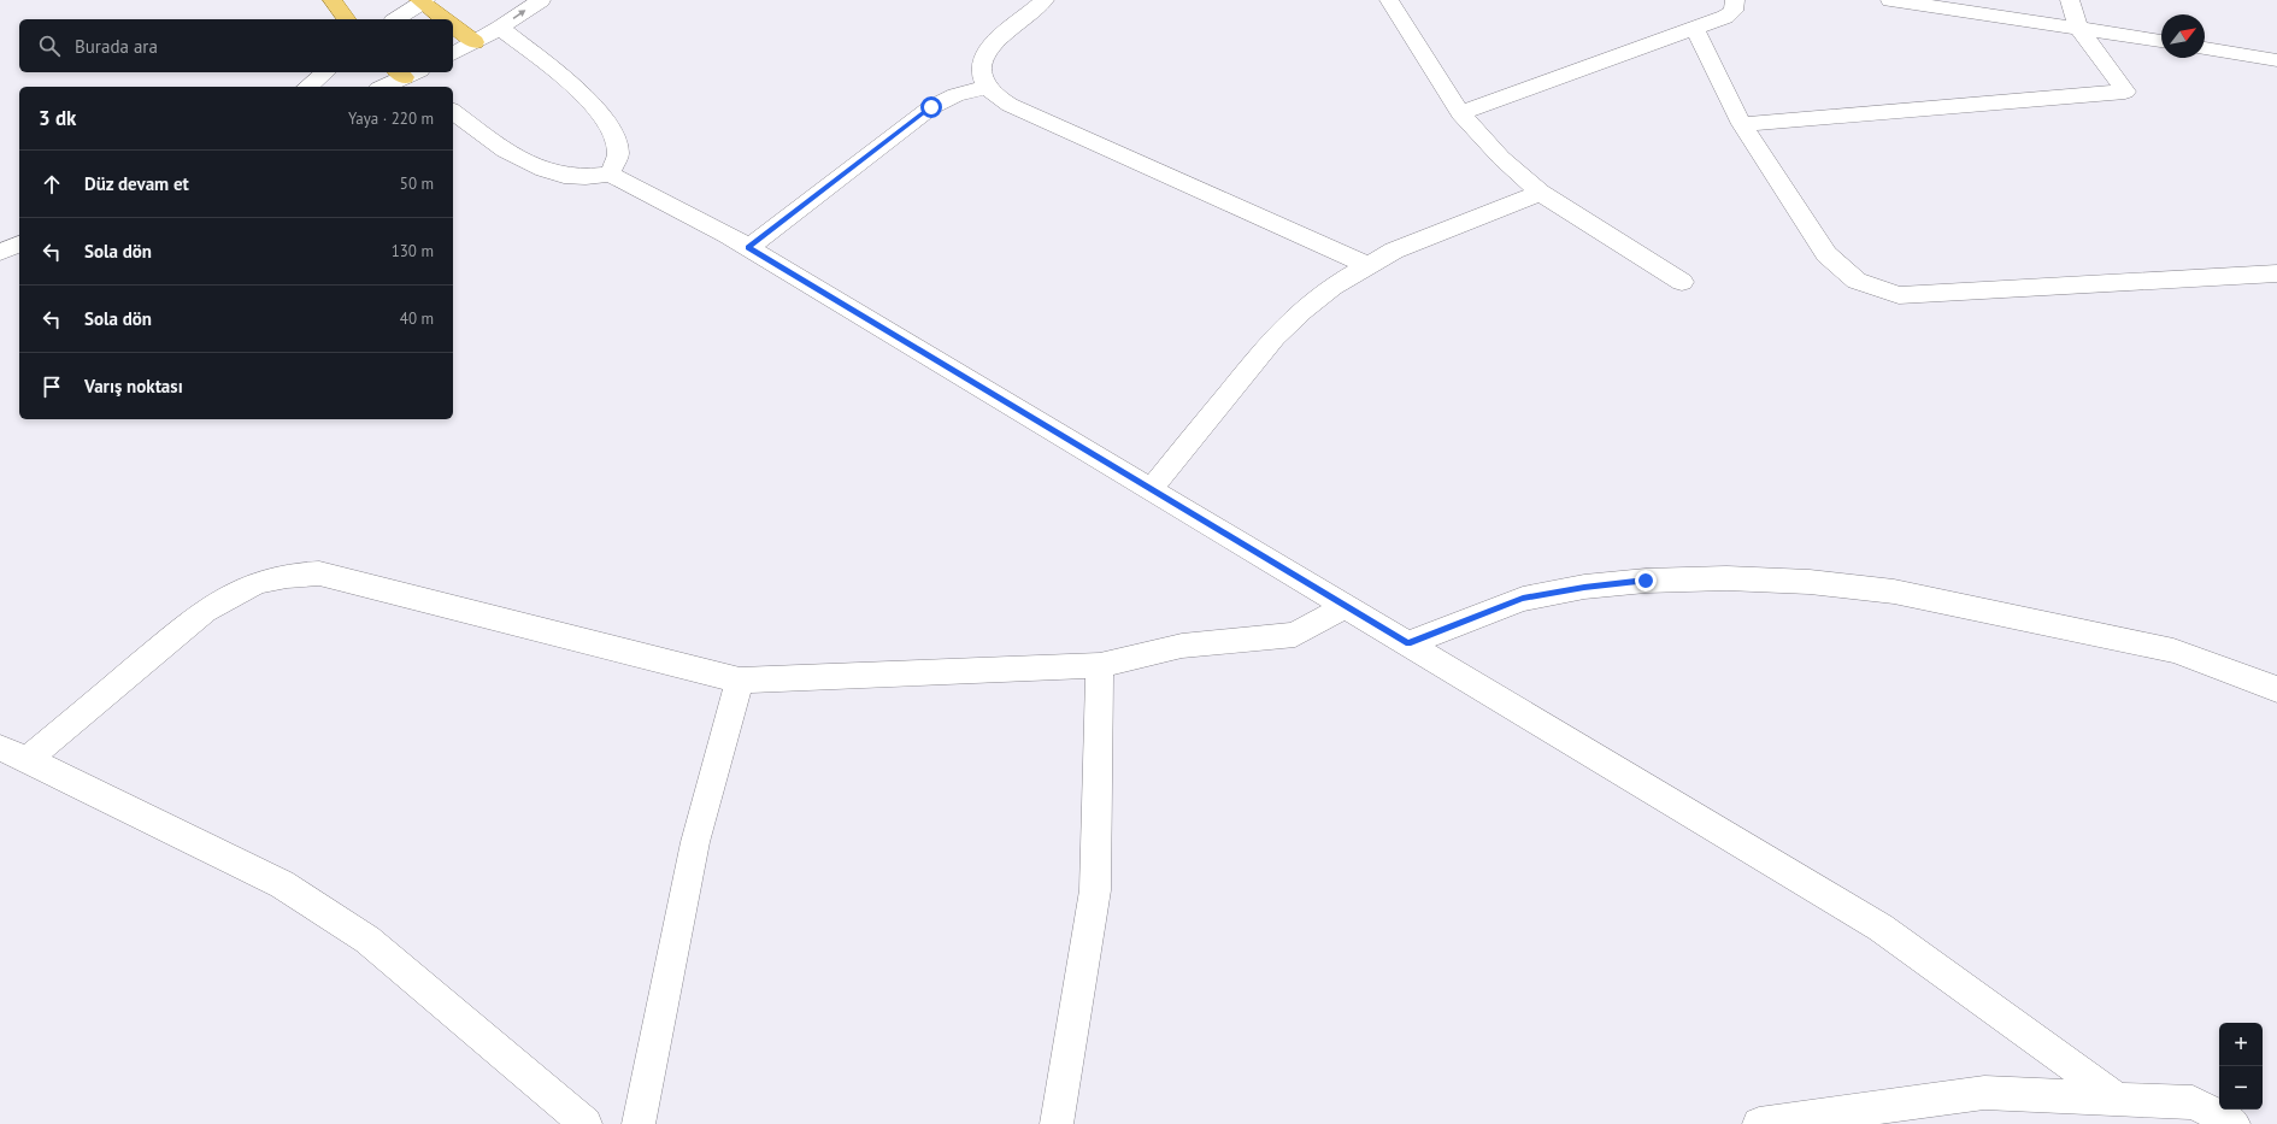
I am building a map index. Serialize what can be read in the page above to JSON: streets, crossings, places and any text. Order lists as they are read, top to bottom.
{
  "north": "top right",
  "page": {
    "search": "Burada ara",
    "heading": ["3 dk", "Yaya · 220 m"],
    "list": [
      ["Düz devam et", "50 m"],
      ["Sola dön", "130 m"],
      ["Sola dön", "40 m"],
      "Varış noktası"
    ],
    "map_buttons": ["+", "−"]
  }
}
